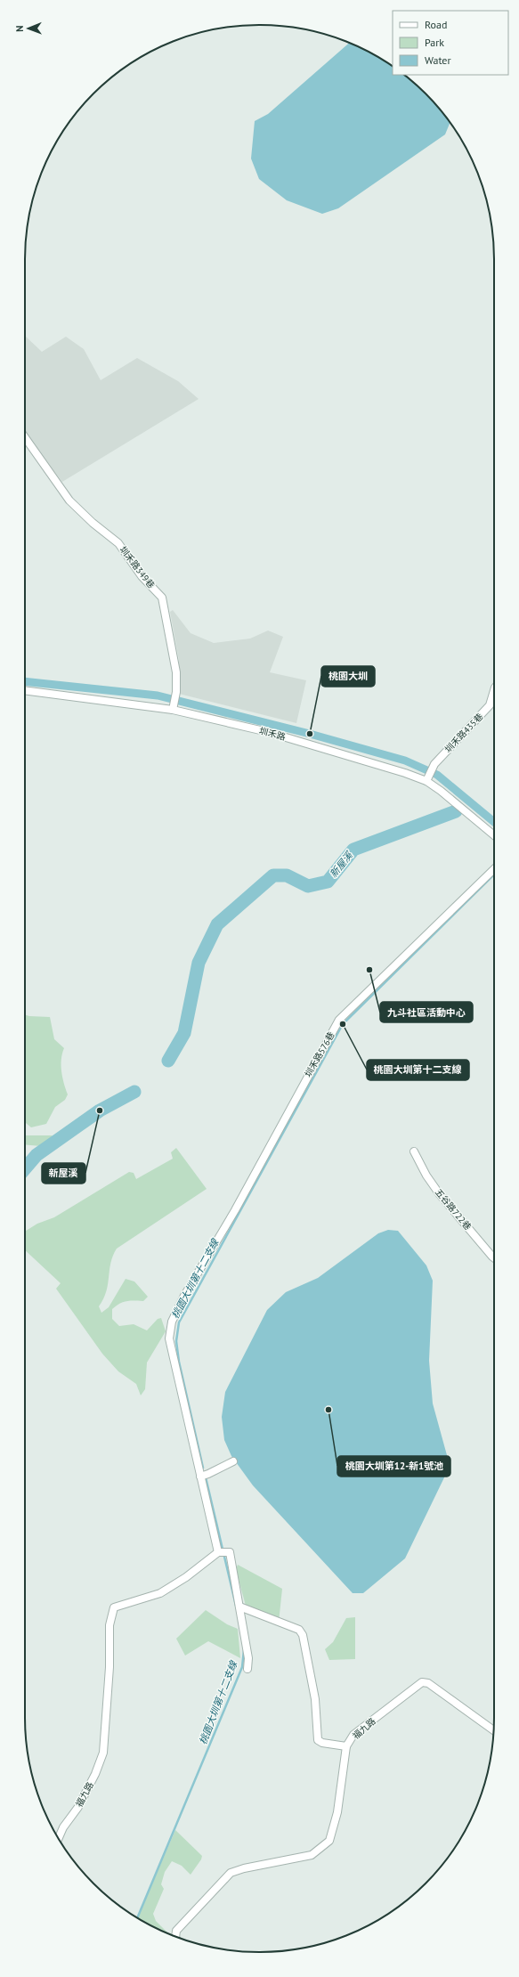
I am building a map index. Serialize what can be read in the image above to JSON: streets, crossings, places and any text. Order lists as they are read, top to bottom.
{
  "streets": {
    "street": [
      "圳禾路349巷",
      "圳禾路435巷",
      "圳禾路",
      "圳禾路576巷",
      "五谷路722巷",
      "福九路"
    ]
  },
  "crossings": [
    ["圳禾路349巷", "圳禾路"],
    ["圳禾路435巷", "圳禾路"],
    ["圳禾路576巷", "福九路"]
  ],
  "water": ["新屋溪", "桃園大圳第十二支線"],
  "places": [
    "桃園大圳",
    "九斗社區活動中心",
    "桃園大圳第十二支線",
    "新屋溪",
    "桃園大圳第12-新1號池"
  ],
  "legend": ["Road", "Park", "Water"],
  "north": "left"
}
